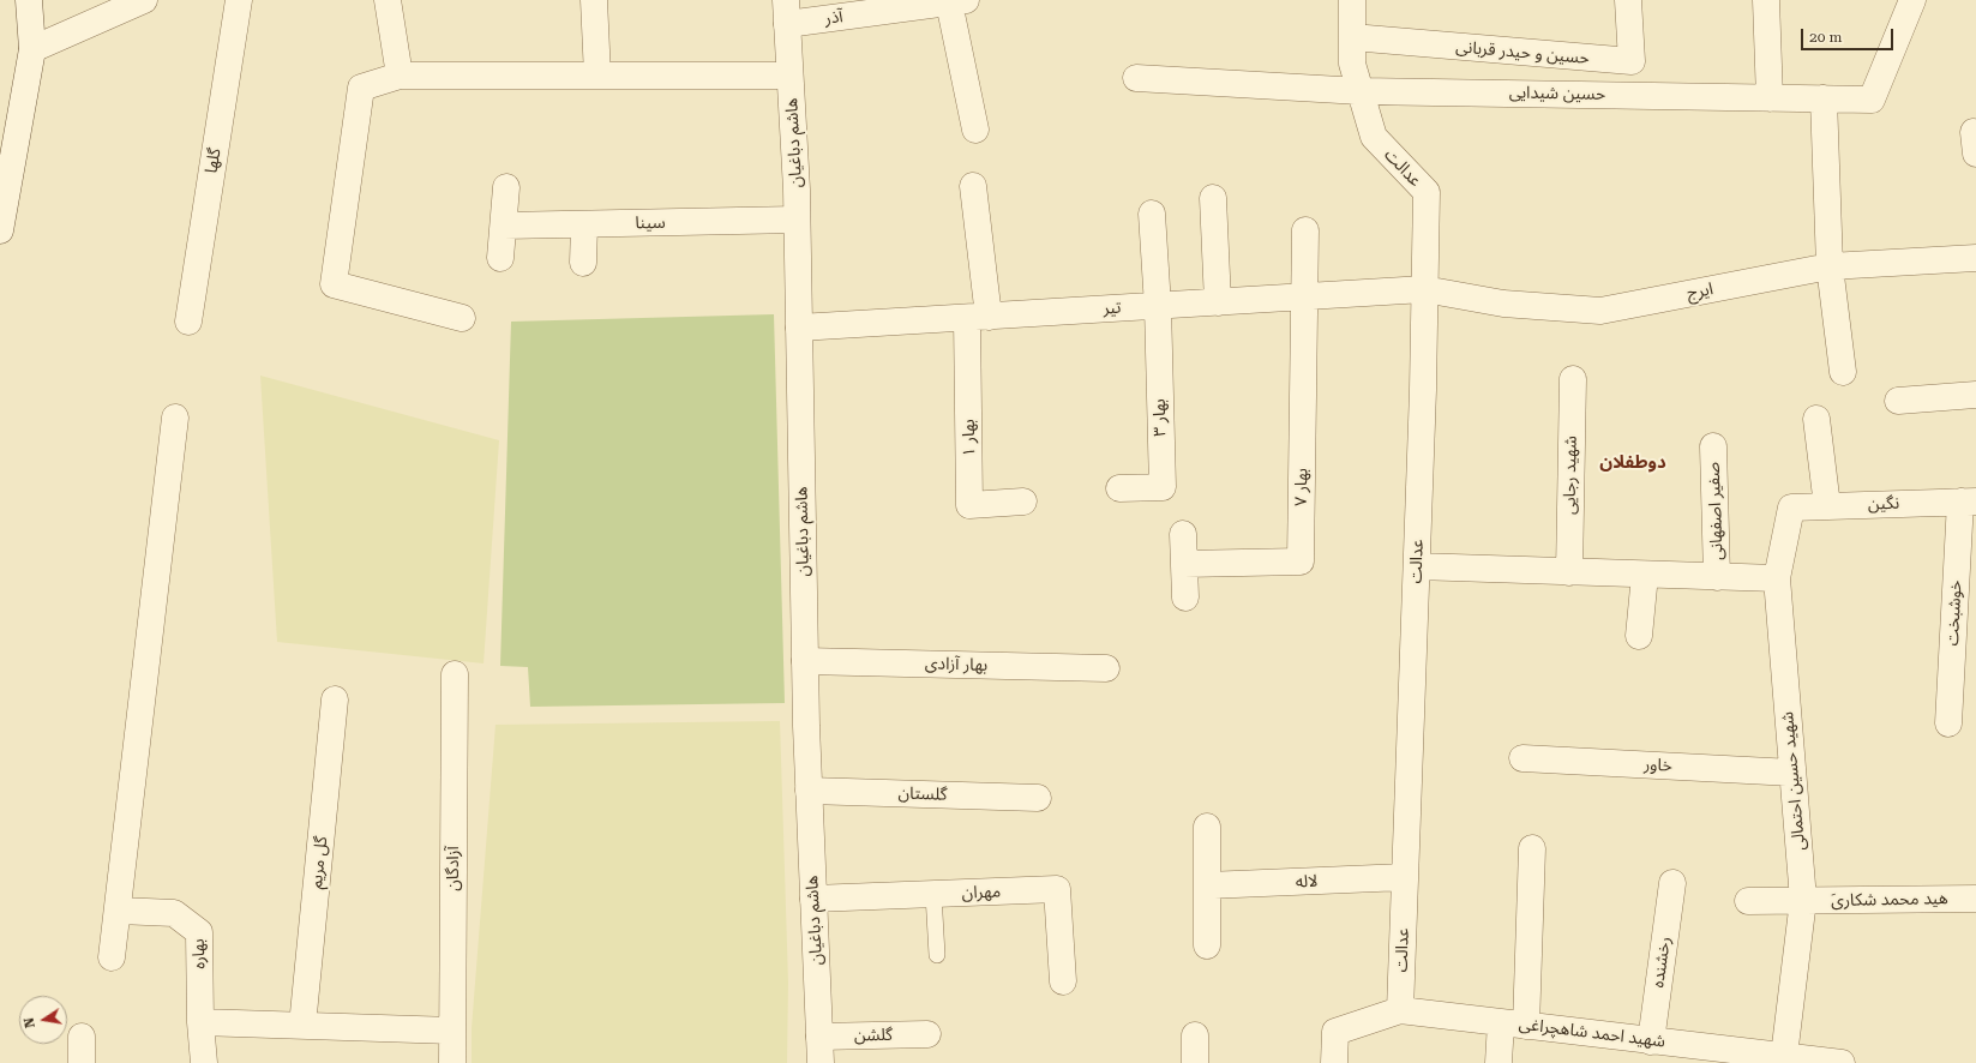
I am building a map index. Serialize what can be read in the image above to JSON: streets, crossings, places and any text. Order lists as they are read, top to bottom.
{
  "streets": {
    "street": [
      "آذر",
      "حسین و حیدر قربانی",
      "حسین شیدایی",
      "هاشم دباغیان",
      "گلها",
      "عدالت",
      "سینا",
      "ایرج",
      "تیر",
      "بهار ۳",
      "بهار ۱",
      "شهید رجایی",
      "بهار ۷",
      "نگین",
      "صفیر اصفهانی",
      "خوشبخت",
      "بهار آزادی",
      "خاور",
      "شهید حسین احتمالی",
      "گلستان",
      "گل مریم",
      "آزادگان",
      "لاله",
      "مهران",
      "َهید محمد شکاری",
      "بهاره",
      "رخشنده",
      "شهید احمد شاهچراغی",
      "گلشن"
    ]
  },
  "crossings": [
    ["آذر", "هاشم دباغیان"],
    ["حسین و حیدر قربانی", "عدالت"],
    ["حسین شیدایی", "عدالت"],
    ["هاشم دباغیان", "سینا"],
    ["هاشم دباغیان", "تیر"],
    ["هاشم دباغیان", "بهار آزادی"],
    ["هاشم دباغیان", "گلستان"],
    ["هاشم دباغیان", "مهران"],
    ["هاشم دباغیان", "گلشن"],
    ["عدالت", "ایرج"],
    ["عدالت", "تیر"],
    ["عدالت", "لاله"],
    ["عدالت", "شهید احمد شاهچراغی"],
    ["ایرج", "تیر"],
    ["تیر", "بهار ۳"],
    ["تیر", "بهار ۱"],
    ["تیر", "بهار ۷"],
    ["نگین", "خوشبخت"],
    ["نگین", "شهید حسین احتمالی"],
    ["خاور", "شهید حسین احتمالی"],
    ["شهید حسین احتمالی", "َهید محمد شکاری"],
    ["شهید حسین احتمالی", "شهید احمد شاهچراغی"],
    ["رخشنده", "شهید احمد شاهچراغی"]
  ],
  "districts": ["دوطفلان"],
  "scale_bar": "20 m",
  "north": "left"
}
